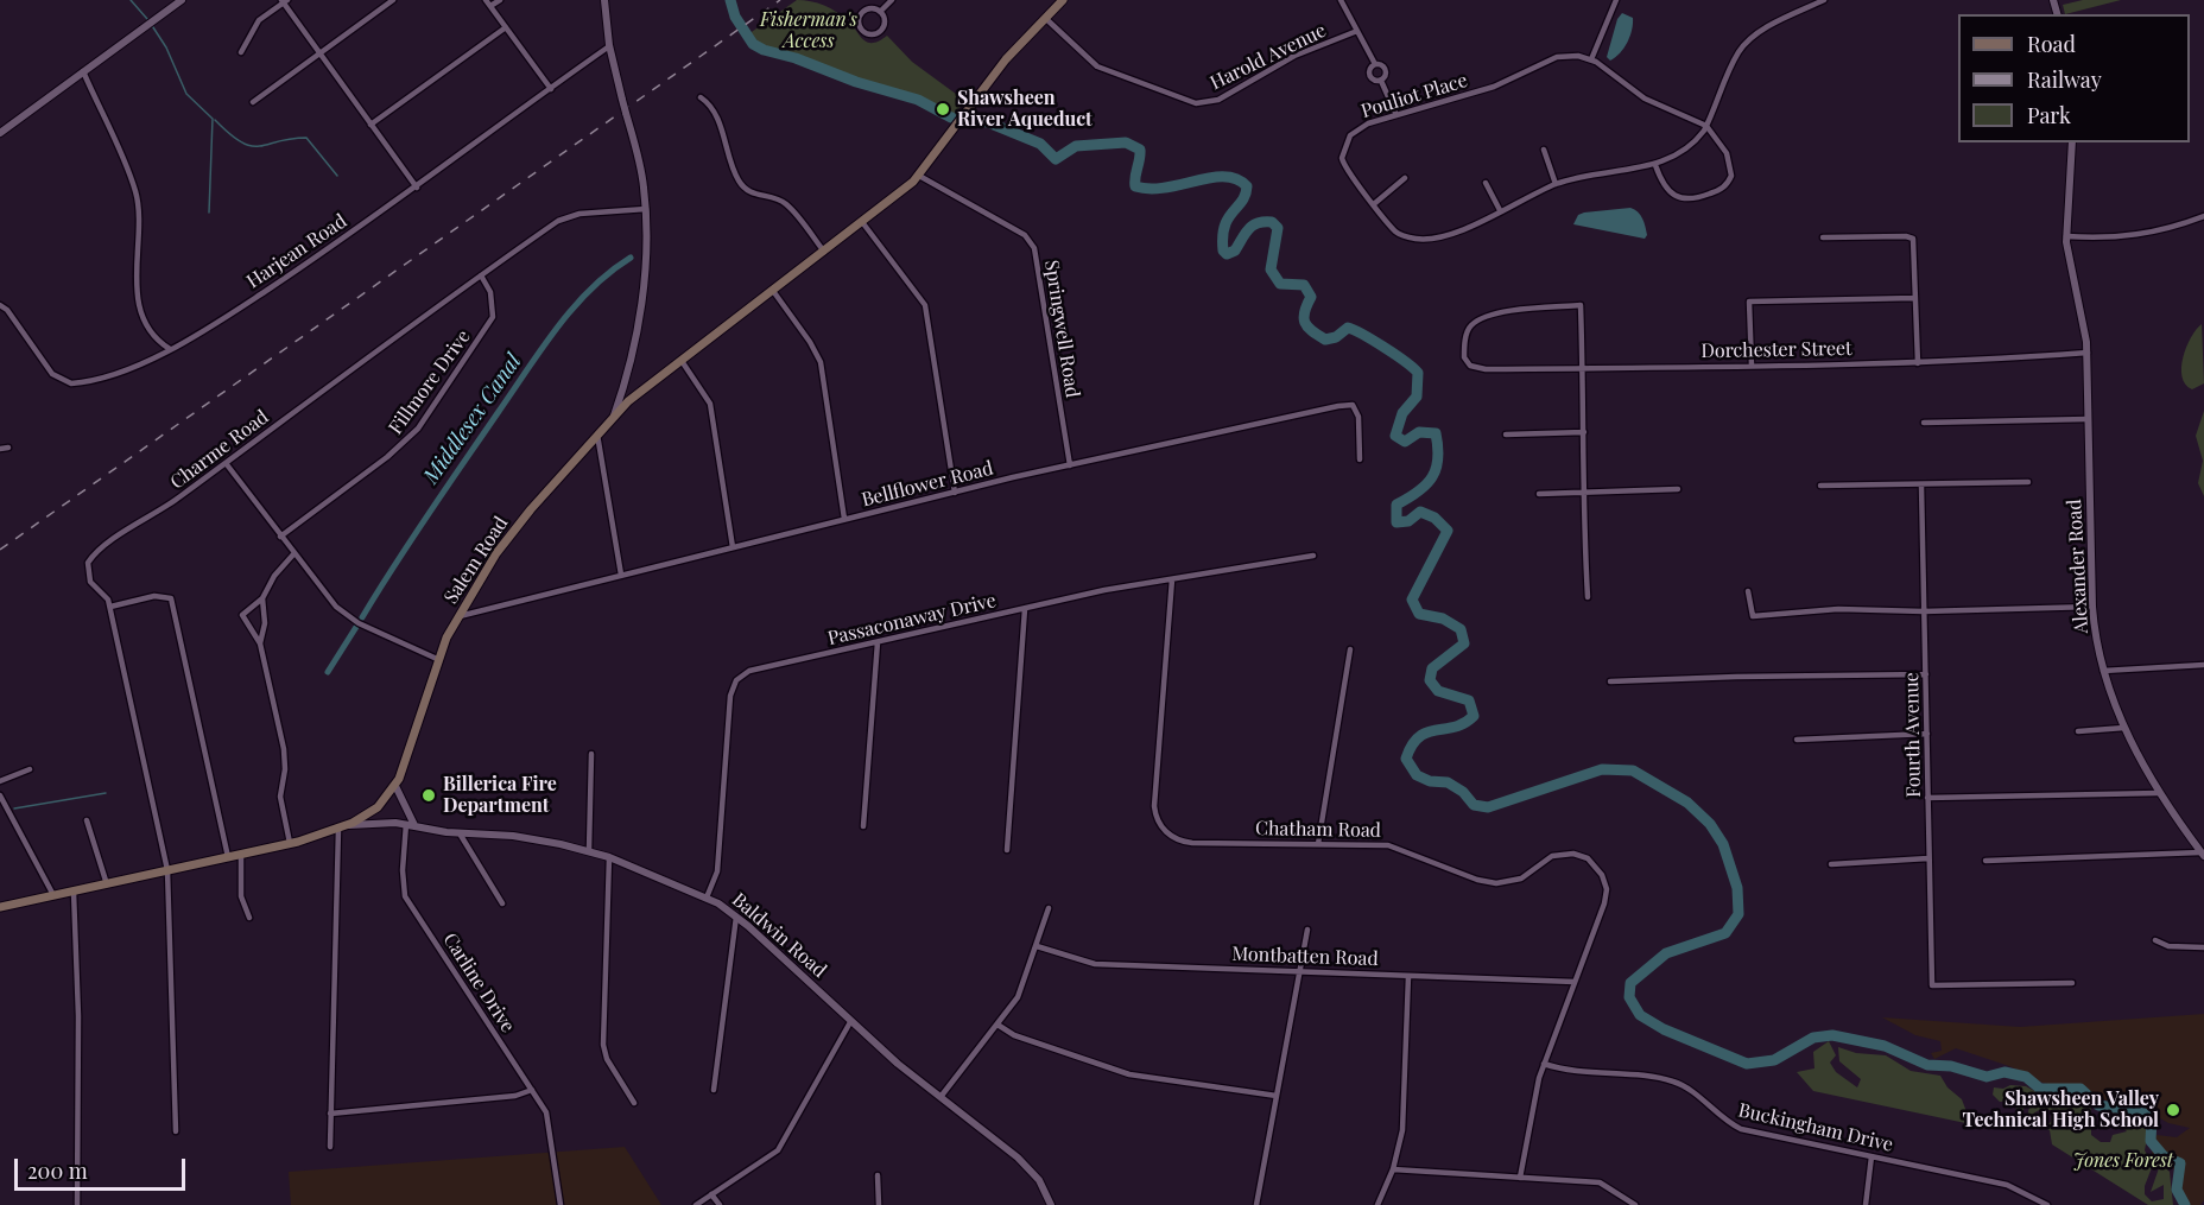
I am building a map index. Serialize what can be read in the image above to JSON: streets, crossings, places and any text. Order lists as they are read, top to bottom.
{
  "streets": {
    "main road": ["Salem Road"],
    "street": [
      "Harold Avenue",
      "Pouliot Place",
      "Harjean Road",
      "Springwell Road",
      "Dorchester Street",
      "Fillmore Drive",
      "Charme Road",
      "Bellflower Road",
      "Alexander Road",
      "Passaconaway Drive",
      "Fourth Avenue",
      "Chatham Road",
      "Baldwin Road",
      "Montbatten Road",
      "Carline Drive",
      "Buckingham Drive"
    ]
  },
  "crossings": [
    ["Harold Avenue", "Salem Road"],
    ["Springwell Road", "Bellflower Road"],
    ["Springwell Road", "Salem Road"],
    ["Dorchester Street", "Alexander Road"],
    ["Fillmore Drive", "Charme Road"],
    ["Charme Road", "Salem Road"],
    ["Bellflower Road", "Salem Road"],
    ["Salem Road", "Baldwin Road"],
    ["Passaconaway Drive", "Chatham Road"],
    ["Passaconaway Drive", "Baldwin Road"],
    ["Chatham Road", "Montbatten Road"],
    ["Chatham Road", "Buckingham Drive"],
    ["Baldwin Road", "Carline Drive"]
  ],
  "water": ["Middlesex Canal"],
  "parks": ["Fisherman's Access", "Jones Forest"],
  "places": ["Shawsheen River Aqueduct", "Billerica Fire Department", "Shawsheen Valley Technical High School"],
  "legend": ["Road", "Railway", "Park"],
  "scale_bar": "200 m"
}
